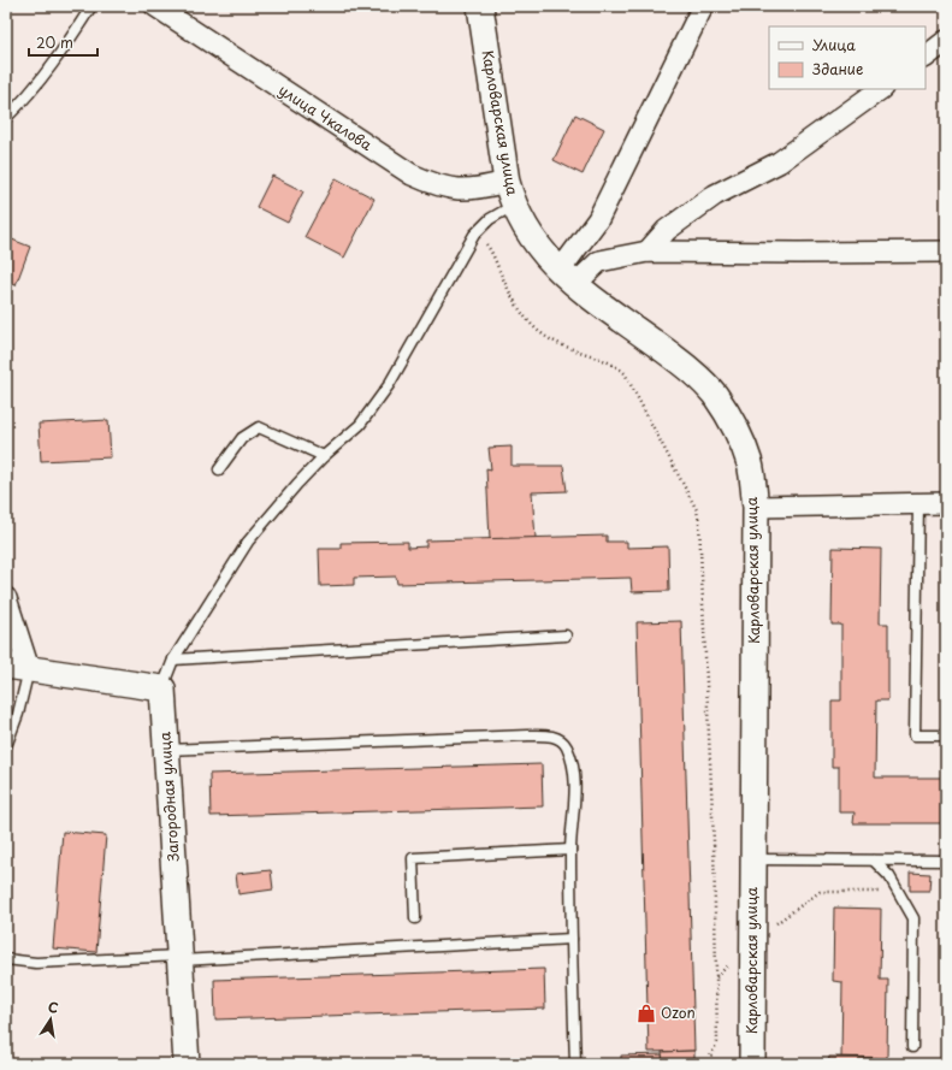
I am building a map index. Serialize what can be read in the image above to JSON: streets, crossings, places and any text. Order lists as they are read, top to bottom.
{
  "streets": {
    "street": ["улица Чкалова", "Карловарская улица", "Загородная улица"]
  },
  "crossings": [
    ["улица Чкалова", "Карловарская улица"]
  ],
  "places": {
    "shop": ["Ozon"]
  },
  "legend": ["Улица", "Здание"],
  "scale_bar": "20 m",
  "north": "top"
}
